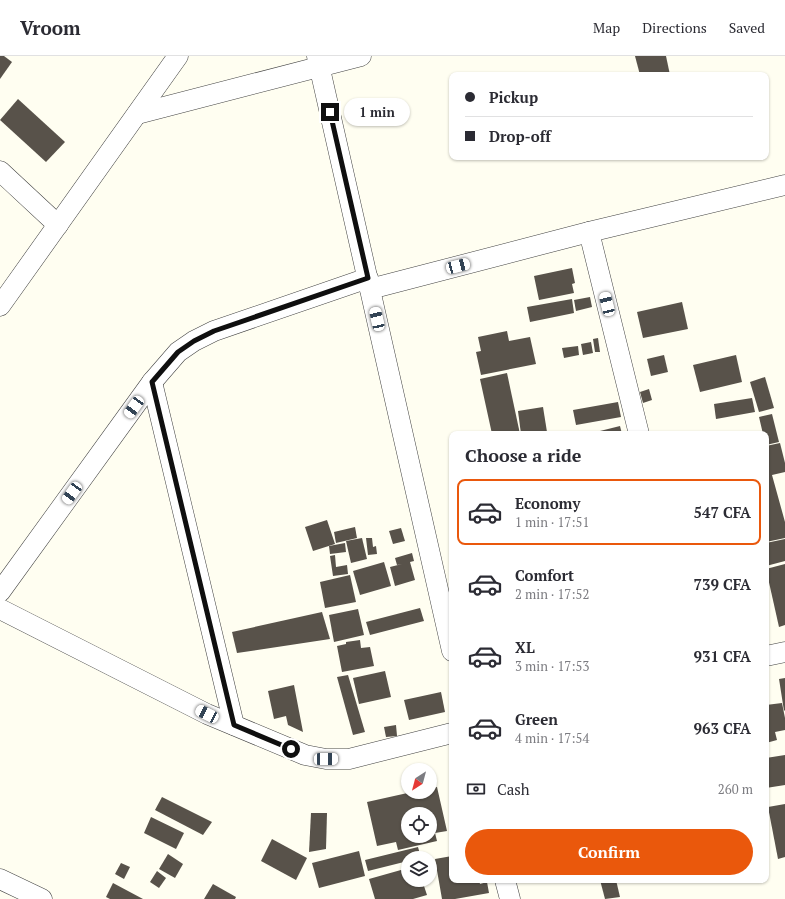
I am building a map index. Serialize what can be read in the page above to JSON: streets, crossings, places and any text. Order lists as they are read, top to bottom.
{
  "north": "bottom left",
  "page": {
    "header": "Vroom",
    "nav": ["Map", "Directions", "Saved"],
    "banner": ["Pickup", "Drop-off"],
    "bubble": "1 min",
    "heading": "Choose a ride",
    "list": [
      {
        "name": "Economy",
        "note": "1 min · 17:51",
        "value": "547 CFA"
      },
      {
        "name": "Comfort",
        "note": "2 min · 17:52",
        "value": "739 CFA"
      },
      {
        "name": "XL",
        "note": "3 min · 17:53",
        "value": "931 CFA"
      },
      {
        "name": "Green",
        "note": "4 min · 17:54",
        "value": "963 CFA"
      }
    ],
    "pay": ["Cash", "260 m"],
    "buttons": "Confirm"
  }
}
